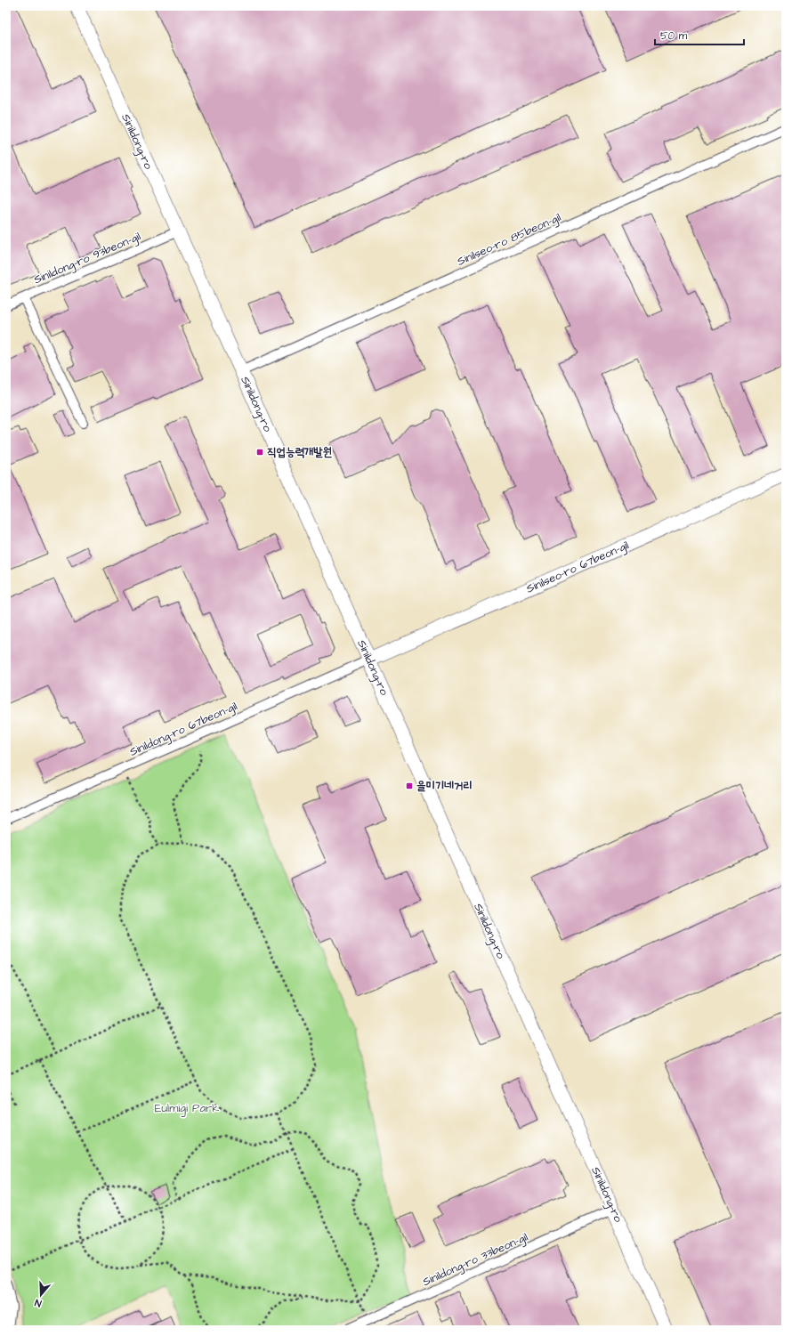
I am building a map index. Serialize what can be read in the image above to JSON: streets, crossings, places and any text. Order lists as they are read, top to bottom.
{
  "streets": {
    "main road": ["Sinildong-ro", "Sinilseo-ro 67beon-gil"],
    "street": [
      "Sinilseo-ro 85beon-gil",
      "Sinildong-ro 93beon-gil",
      "Sinildong-ro 67beon-gil",
      "Sinildong-ro 33beon-gil"
    ]
  },
  "crossings": [
    ["Sinildong-ro", "Sinilseo-ro 85beon-gil"],
    ["Sinildong-ro", "Sinildong-ro 93beon-gil"],
    ["Sinildong-ro", "Sinilseo-ro 67beon-gil"],
    ["Sinildong-ro", "Sinildong-ro 67beon-gil"],
    ["Sinildong-ro", "Sinildong-ro 33beon-gil"],
    ["Sinilseo-ro 67beon-gil", "Sinildong-ro 67beon-gil"]
  ],
  "parks": ["Eulmigi Park"],
  "places": {
    "transit": ["직업능력개발원", "을미기네거리"]
  },
  "scale_bar": "50 m",
  "north": "bottom"
}
